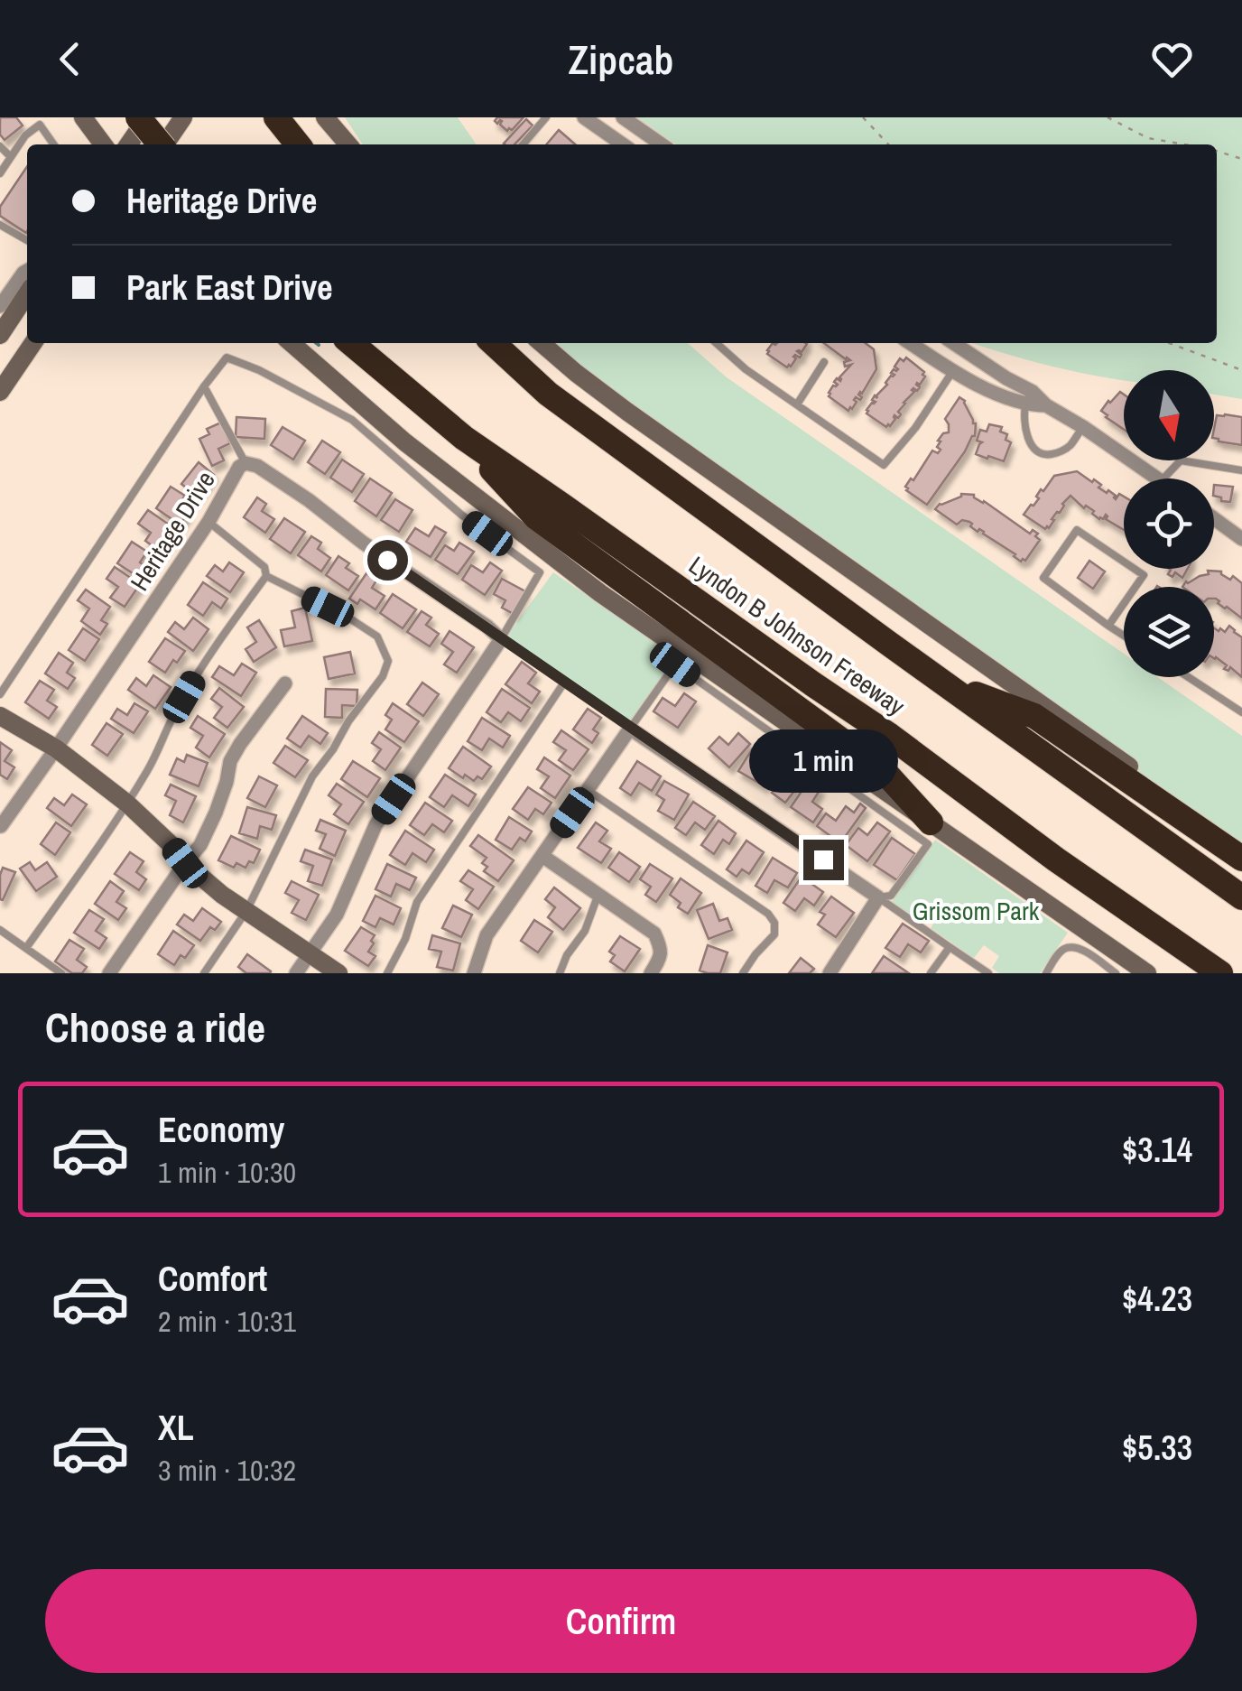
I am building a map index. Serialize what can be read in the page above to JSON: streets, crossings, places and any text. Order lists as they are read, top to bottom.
{
  "streets": {
    "highway": ["Lyndon B Johnson Freeway"],
    "street": ["Heritage Drive"]
  },
  "parks": ["Grissom Park"],
  "north": "bottom",
  "page": {
    "header": "Zipcab",
    "banner": ["Heritage Drive", "Park East Drive"],
    "bubble": "1 min",
    "heading": "Choose a ride",
    "list": [
      {
        "name": "Economy",
        "note": "1 min · 10:30",
        "value": "$3.14"
      },
      {
        "name": "Comfort",
        "note": "2 min · 10:31",
        "value": "$4.23"
      },
      {
        "name": "XL",
        "note": "3 min · 10:32",
        "value": "$5.33"
      }
    ],
    "buttons": "Confirm"
  }
}
